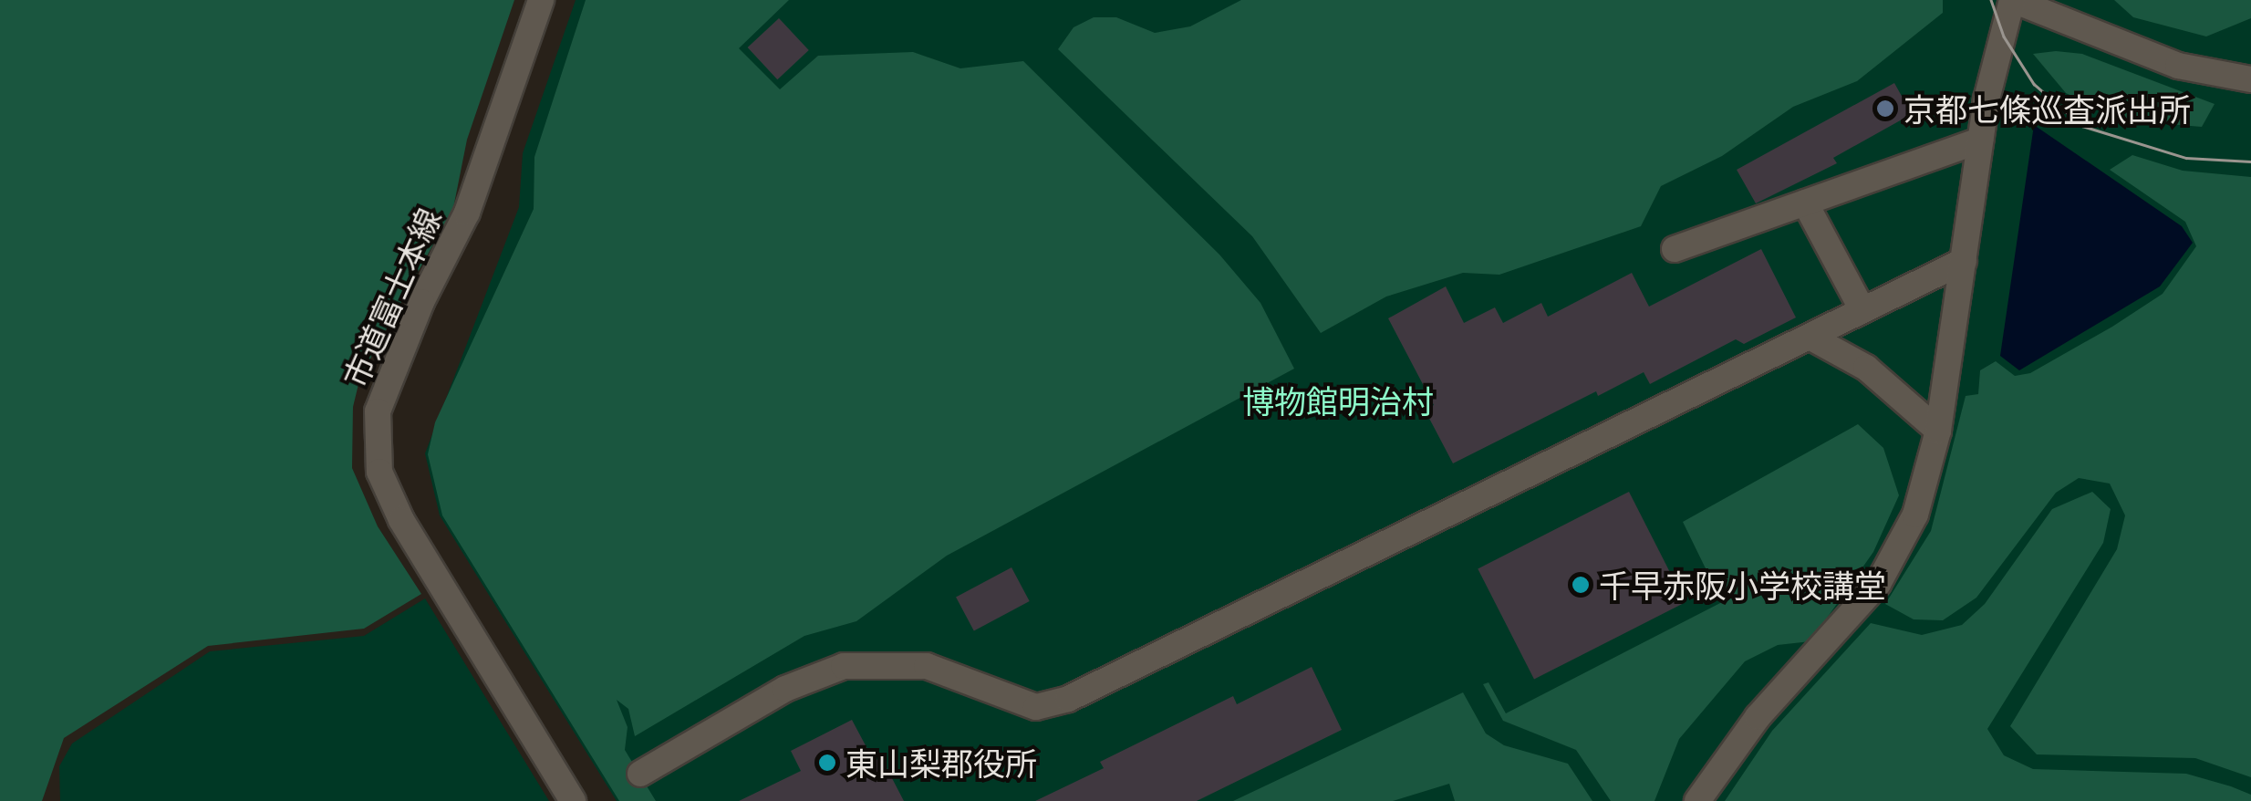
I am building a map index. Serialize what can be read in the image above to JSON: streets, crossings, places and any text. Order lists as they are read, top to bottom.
{
  "streets": {
    "street": ["市道富士本線"]
  },
  "parks": ["博物館明治村"],
  "places": ["京都七條巡査派出所", "千早赤阪小学校講堂", "東山梨郡役所"]
}
